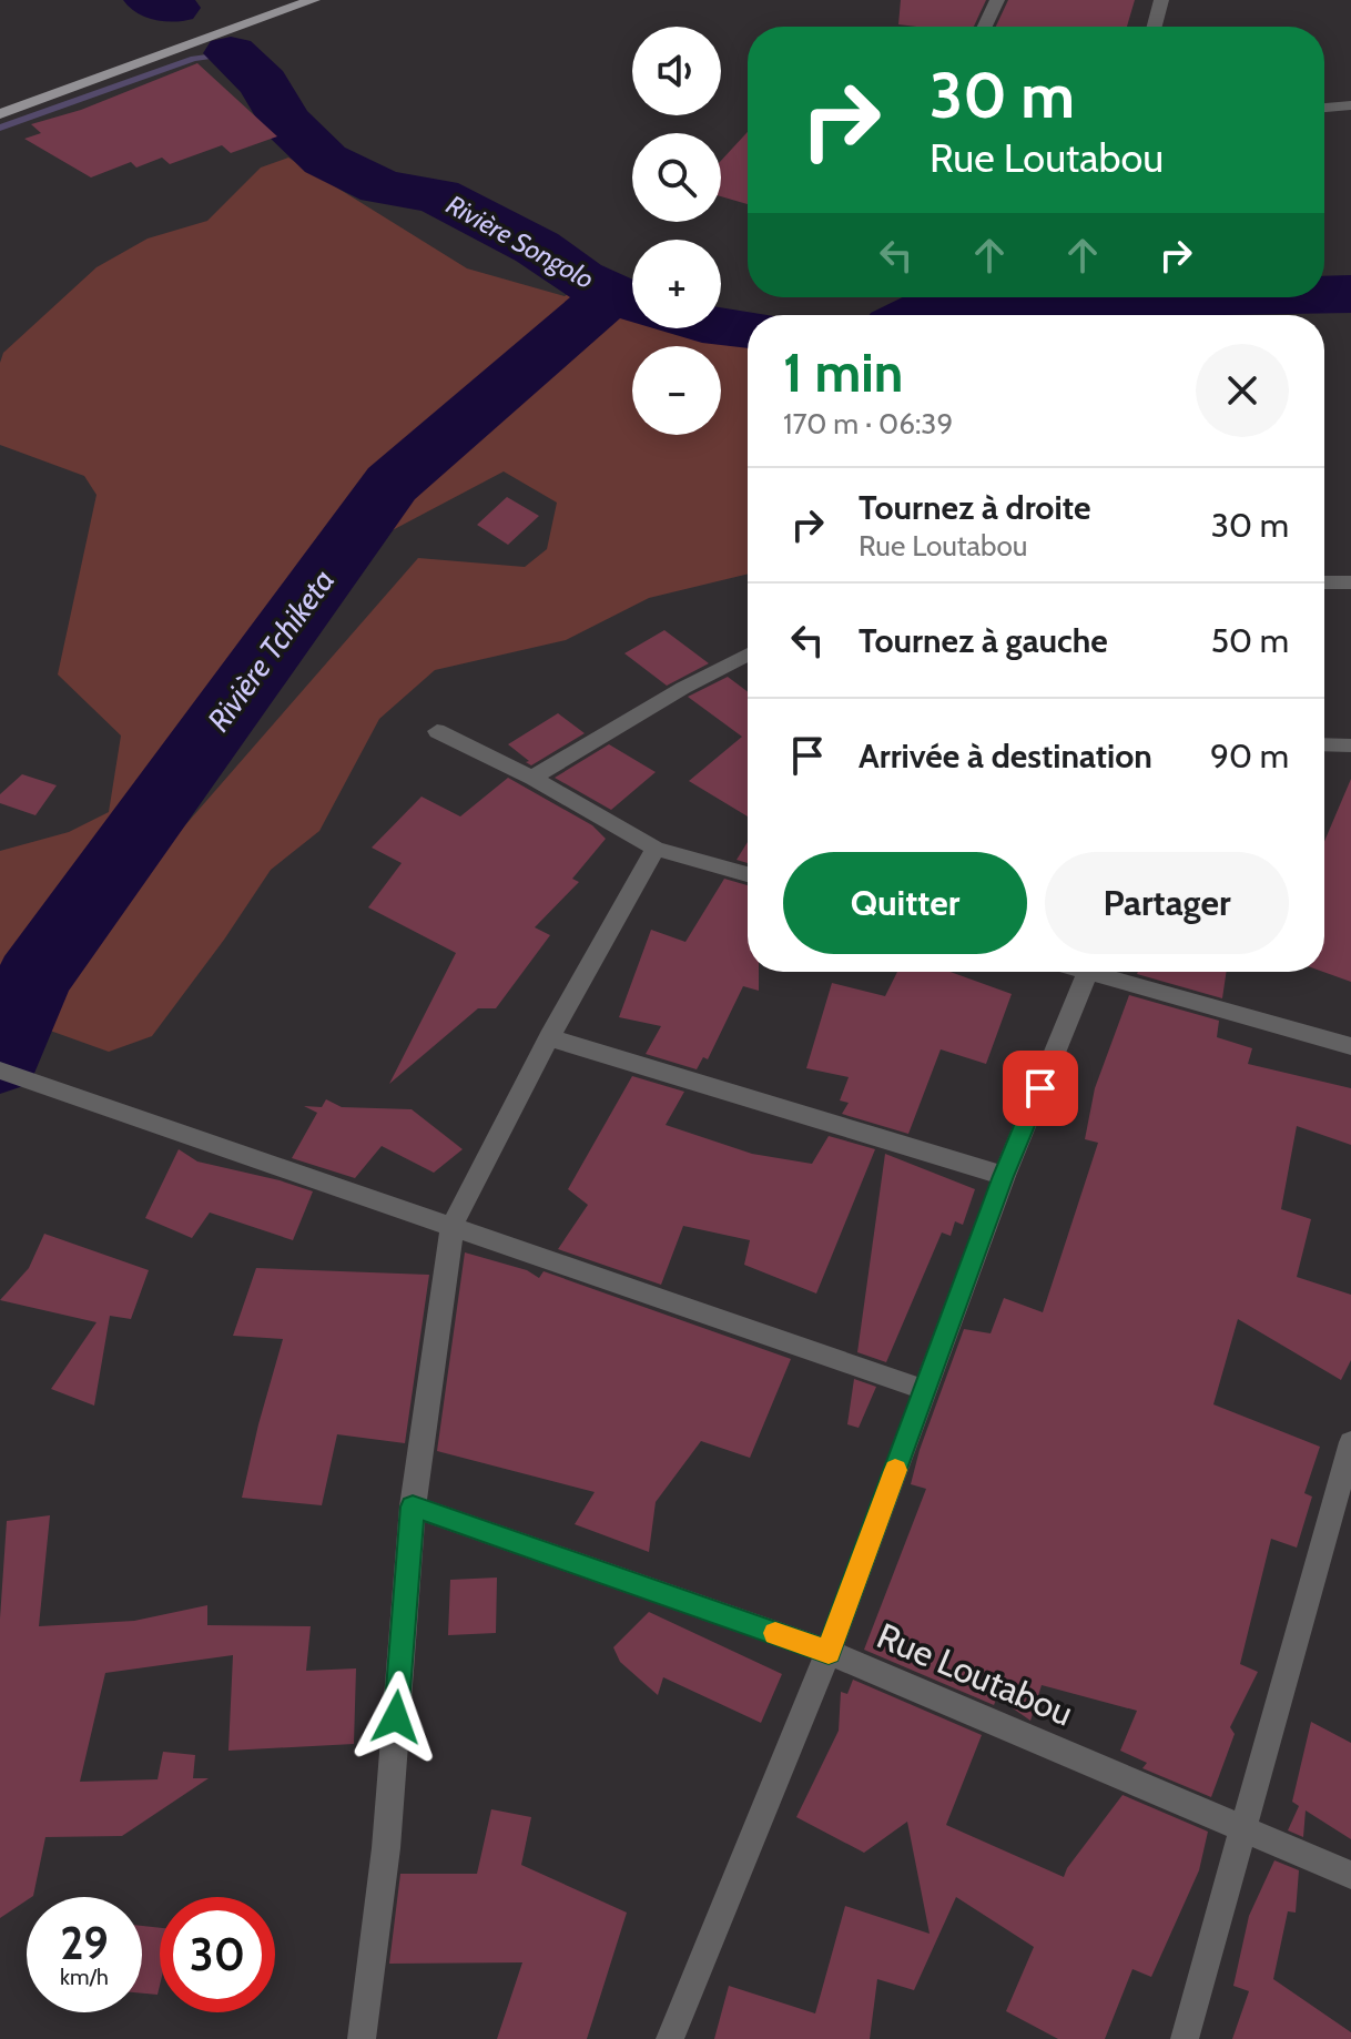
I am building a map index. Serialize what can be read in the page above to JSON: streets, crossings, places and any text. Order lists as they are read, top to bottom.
{
  "streets": {
    "street": ["Rue Loutabou"]
  },
  "water": ["Rivière Songolo", "Rivière Tchiketa"],
  "page": {
    "map_buttons": ["+", "−"],
    "turn": ["30 m", "Rue Loutabou"],
    "heading": ["1 min", "170 m · 06:39"],
    "list": [
      {
        "name": "Tournez à droite",
        "note": "Rue Loutabou",
        "value": "30 m"
      },
      {
        "name": "Tournez à gauche",
        "value": "50 m"
      },
      {
        "name": "Arrivée à destination",
        "value": "90 m"
      }
    ],
    "buttons": ["Quitter", "Partager"],
    "speed": "29 km/h",
    "limit": "30"
  }
}
